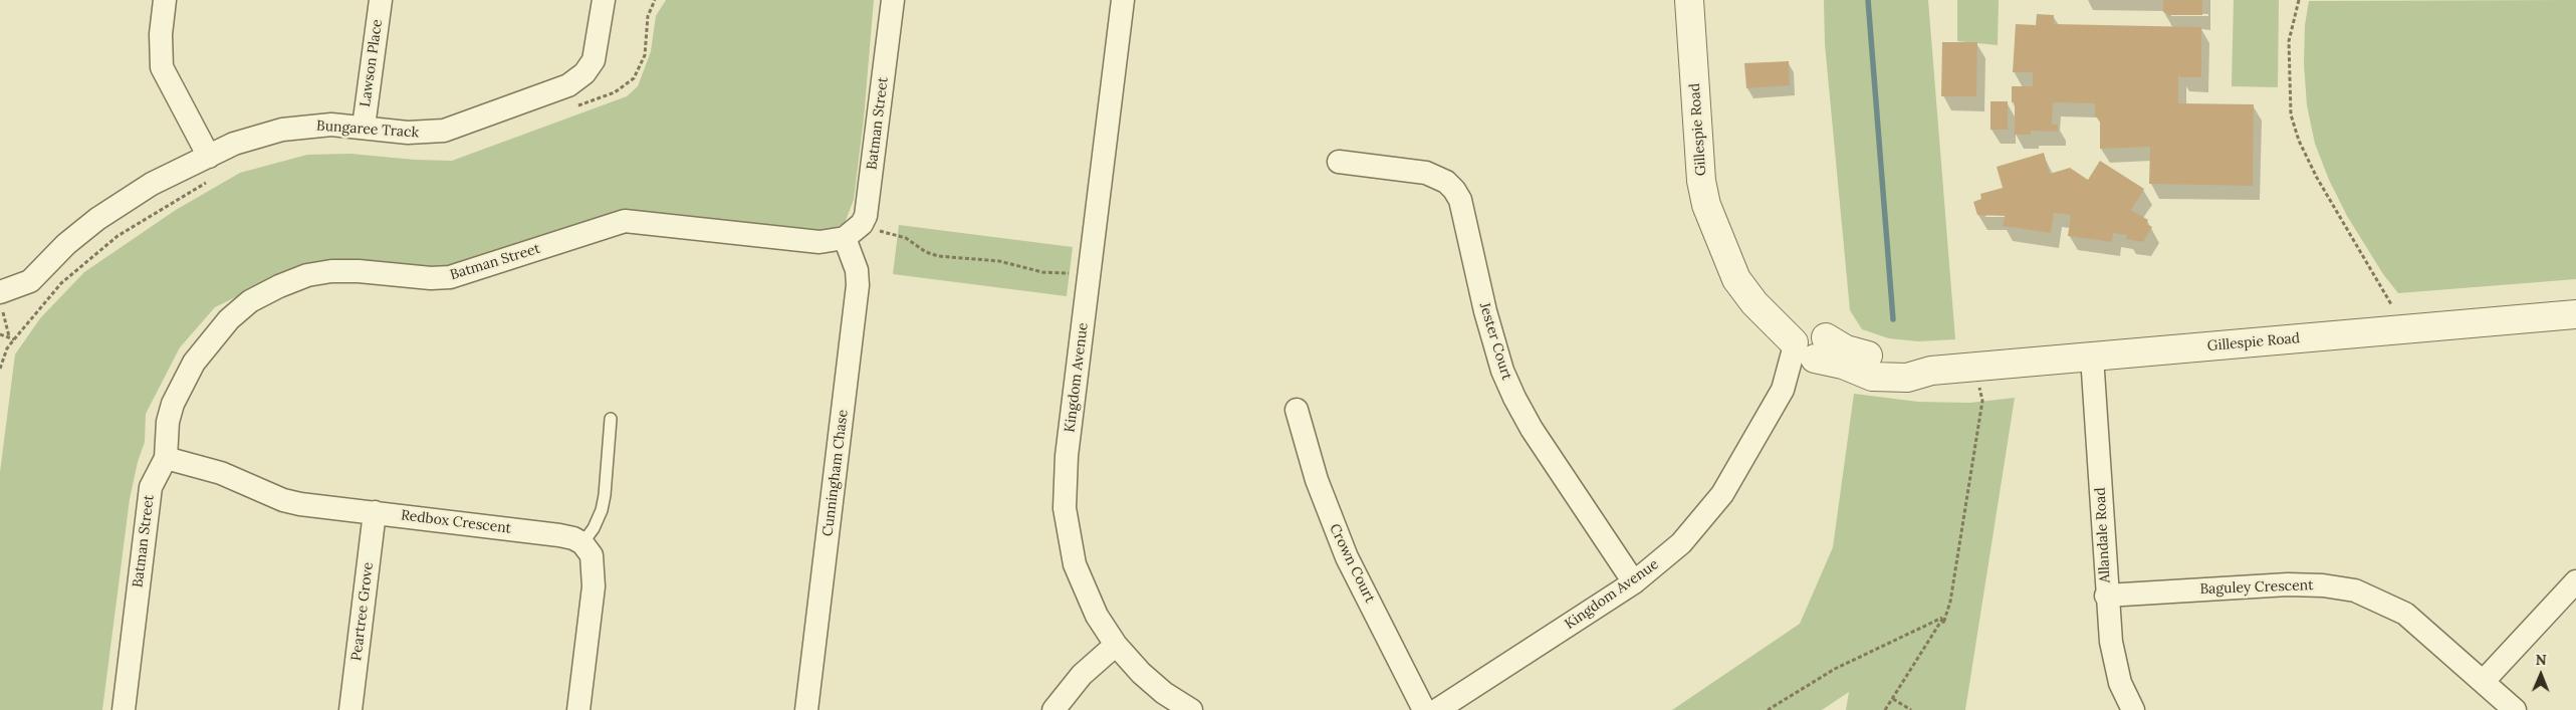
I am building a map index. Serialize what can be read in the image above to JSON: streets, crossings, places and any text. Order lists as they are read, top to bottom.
{
  "streets": {
    "street": [
      "Lawson Place",
      "Batman Street",
      "Bungaree Track",
      "Gillespie Road",
      "Jester Court",
      "Kingdom Avenue",
      "Cunningham Chase",
      "Redbox Crescent",
      "Allandale Road",
      "Crown Court",
      "Baguley Crescent",
      "Peartree Grove"
    ]
  },
  "crossings": [
    ["Lawson Place", "Bungaree Track"],
    ["Batman Street", "Cunningham Chase"],
    ["Batman Street", "Redbox Crescent"],
    ["Gillespie Road", "Kingdom Avenue"],
    ["Gillespie Road", "Allandale Road"],
    ["Jester Court", "Kingdom Avenue"],
    ["Redbox Crescent", "Peartree Grove"],
    ["Allandale Road", "Baguley Crescent"]
  ],
  "north": "top"
}
